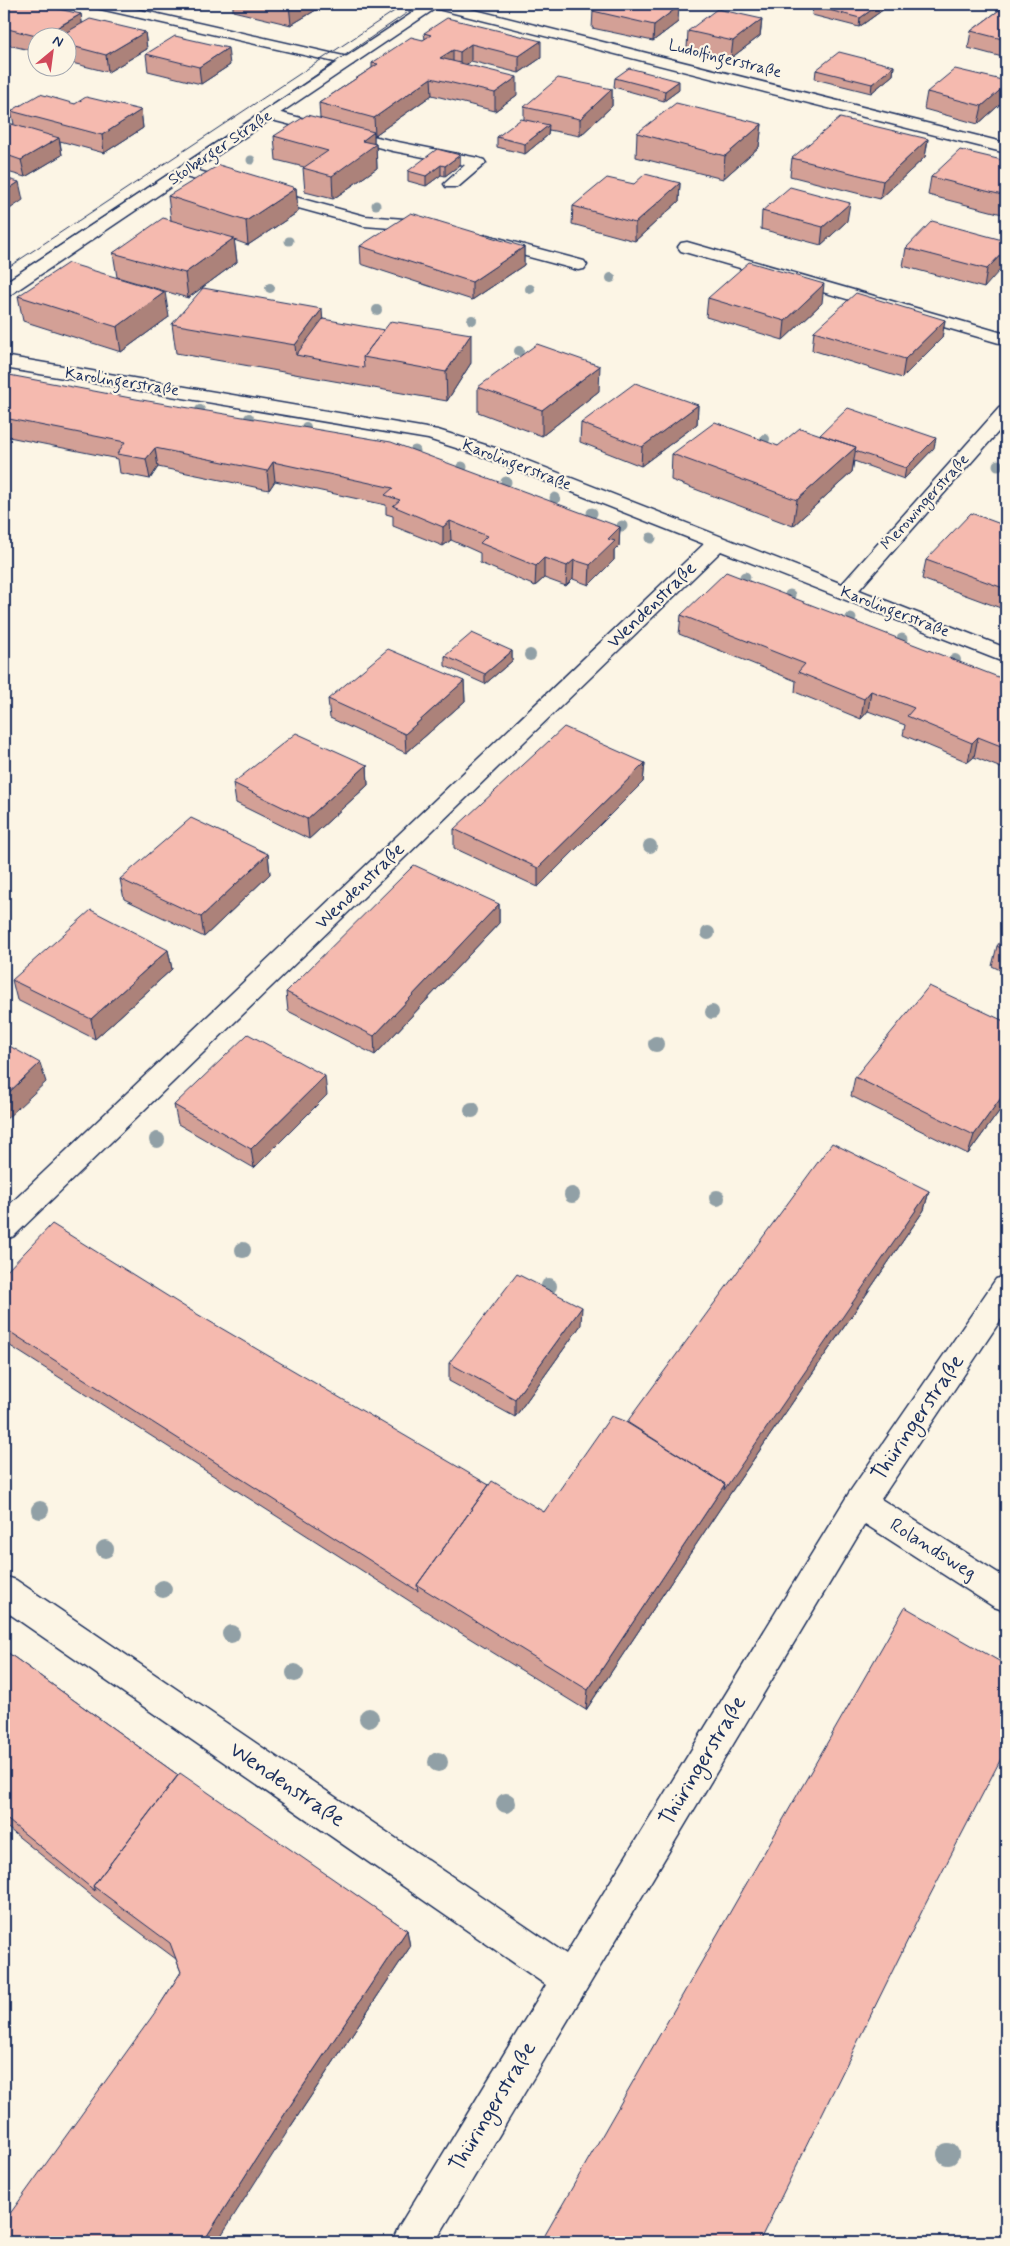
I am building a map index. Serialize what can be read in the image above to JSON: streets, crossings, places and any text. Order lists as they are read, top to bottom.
{
  "streets": {
    "street": [
      "Ludolfingerstraße",
      "Stolberger Straße",
      "Karolingerstraße",
      "Merowingerstraße",
      "Wendenstraße",
      "Thüringerstraße",
      "Rolandsweg"
    ]
  },
  "crossings": [
    ["Ludolfingerstraße", "Stolberger Straße"],
    ["Karolingerstraße", "Merowingerstraße"],
    ["Karolingerstraße", "Wendenstraße"],
    ["Wendenstraße", "Thüringerstraße"],
    ["Thüringerstraße", "Rolandsweg"]
  ],
  "north": "top right"
}
